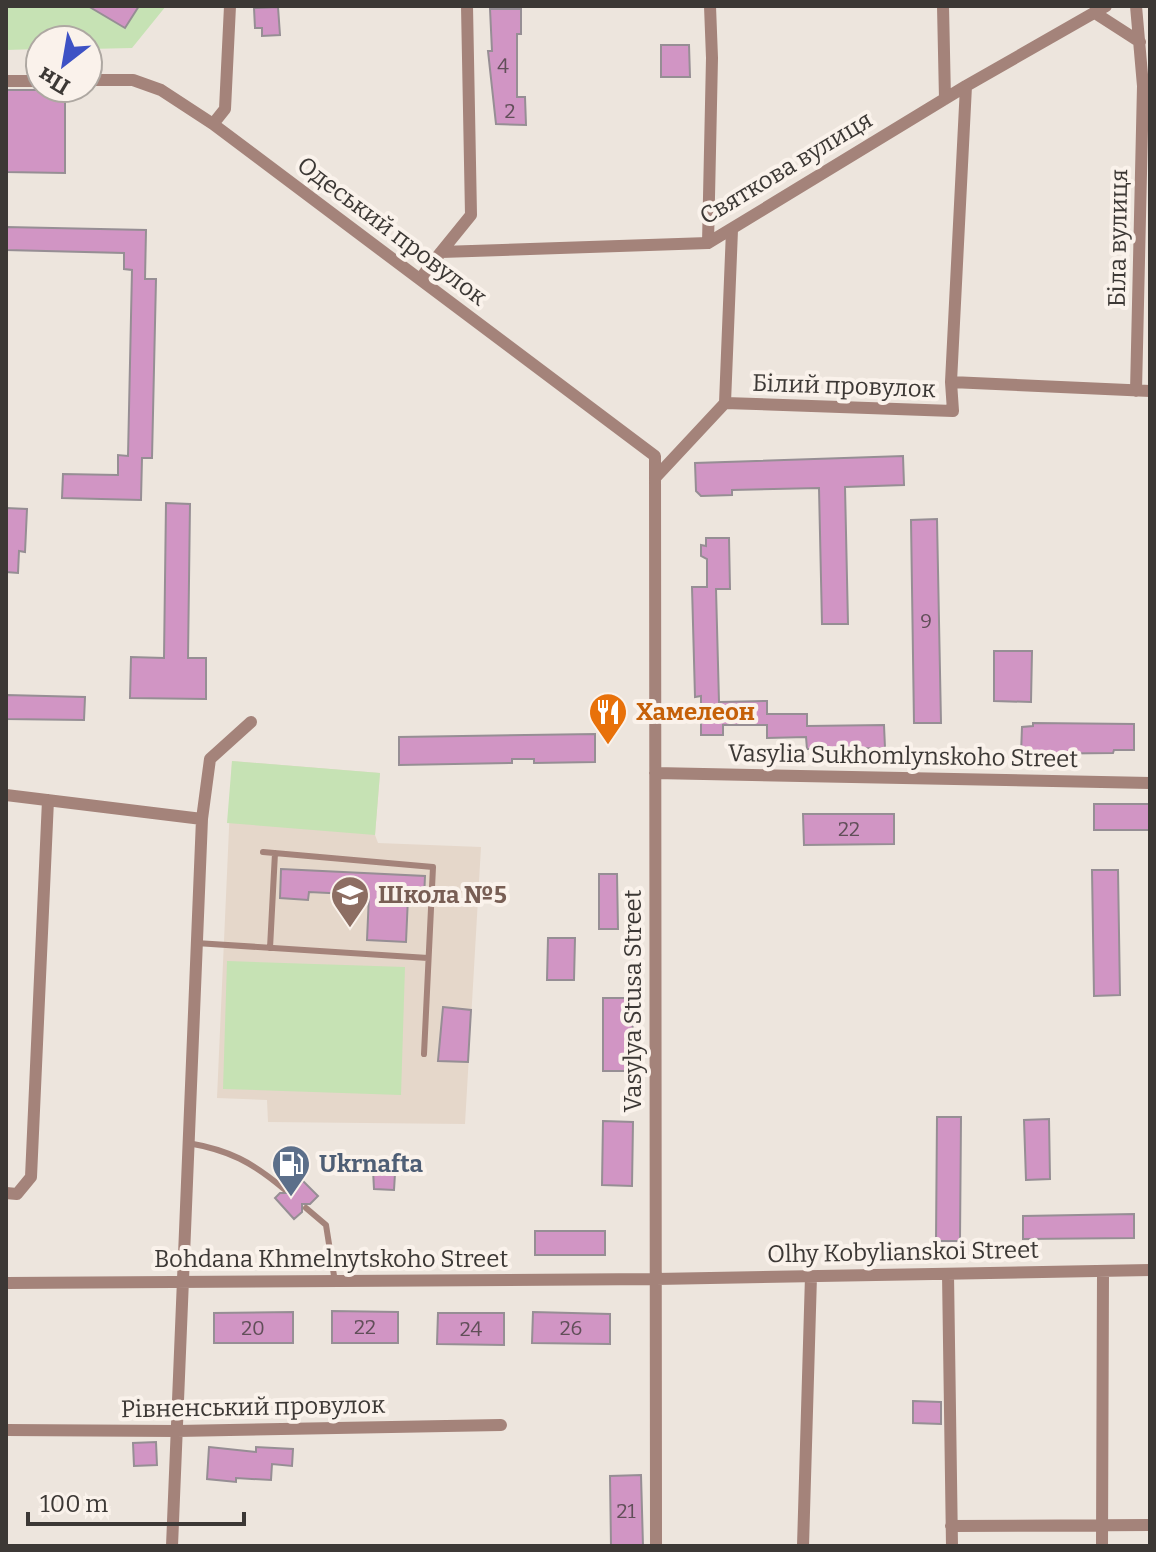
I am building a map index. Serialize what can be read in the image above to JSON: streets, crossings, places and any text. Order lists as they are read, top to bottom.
{
  "streets": {
    "street": [
      "Святкова вулиця",
      "Одеський провулок",
      "Біла вулиця",
      "Білий провулок",
      "Vasylia Sukhomlynskoho Street",
      "Vasylya Stusa Street",
      "Olhy Kobylianskoi Street",
      "Bohdana Khmelnytskoho Street",
      "Рівненський провулок"
    ]
  },
  "crossings": [
    ["Святкова вулиця", "Білий провулок"],
    ["Одеський провулок", "Vasylya Stusa Street"],
    ["Vasylia Sukhomlynskoho Street", "Vasylya Stusa Street"],
    ["Vasylya Stusa Street", "Olhy Kobylianskoi Street"],
    ["Vasylya Stusa Street", "Bohdana Khmelnytskoho Street"],
    ["Olhy Kobylianskoi Street", "Bohdana Khmelnytskoho Street"]
  ],
  "places": {
    "restaurant": ["Хамелеон"],
    "school or university": ["Школа №5"],
    "fuel station": ["Ukrnafta"]
  },
  "house_numbers": [
    "4",
    "2",
    "9",
    "22",
    "22",
    "20",
    "26",
    "24",
    "21"
  ],
  "scale_bar": "100 m",
  "north": "bottom left"
}
